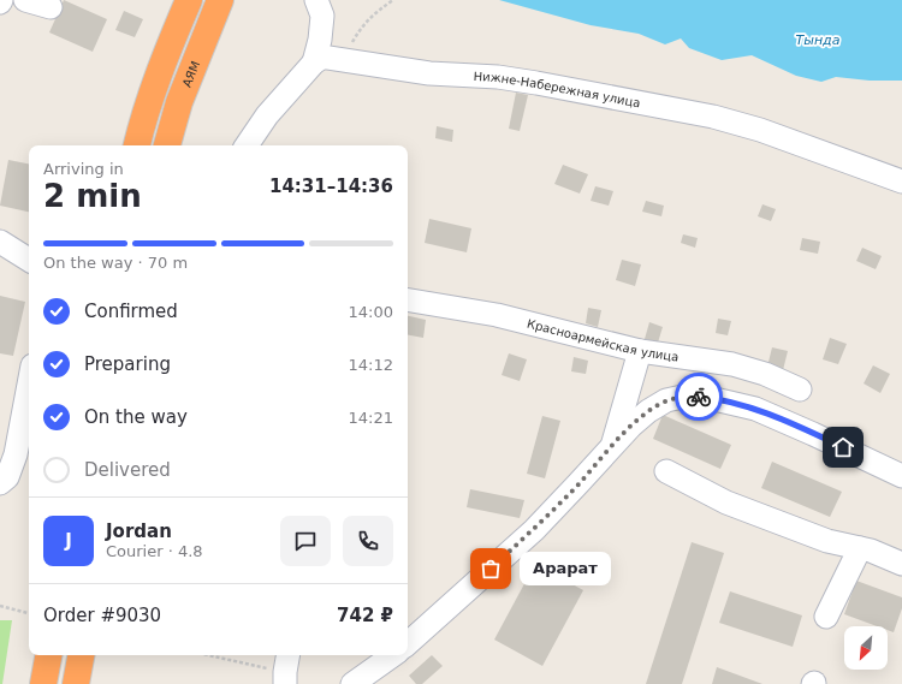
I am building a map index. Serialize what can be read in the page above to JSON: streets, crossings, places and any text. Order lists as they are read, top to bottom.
{
  "streets": {
    "highway": ["АЯМ"],
    "street": ["Нижне-Набережная улица", "Красноармейская улица"]
  },
  "water": ["Тында"],
  "places": ["Арарат"],
  "north": "bottom left",
  "page": {
    "heading": ["2 min", "Arriving in", "14:31–14:36"],
    "panel": [
      "Jordan",
      "Courier · 4.8",
      "Order #9030",
      "742 ₽"
    ],
    "bar": "On the way · 70 m",
    "list": [
      ["Confirmed", "14:00"],
      ["Preparing", "14:12"],
      ["On the way", "14:21"],
      "Delivered"
    ],
    "round": "J",
    "bubble": "Арарат"
  }
}
